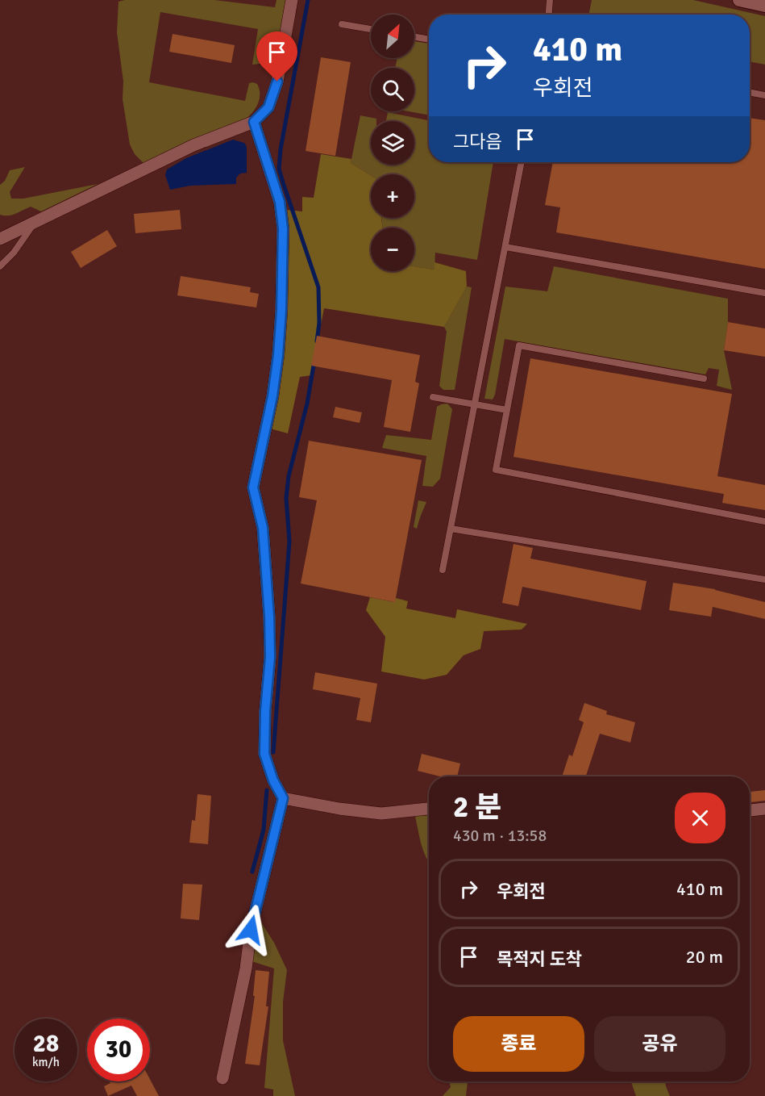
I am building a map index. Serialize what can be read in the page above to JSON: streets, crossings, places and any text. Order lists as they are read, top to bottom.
{
  "north": "top right",
  "page": {
    "map_buttons": ["+", "−"],
    "turn": ["410 m", "우회전"],
    "then": "그다음",
    "heading": ["2 분", "430 m · 13:58"],
    "list": [
      {
        "name": "우회전",
        "value": "410 m"
      },
      {
        "name": "목적지 도착",
        "value": "20 m"
      }
    ],
    "buttons": ["종료", "공유"],
    "speed": "28 km/h",
    "limit": "30"
  }
}
